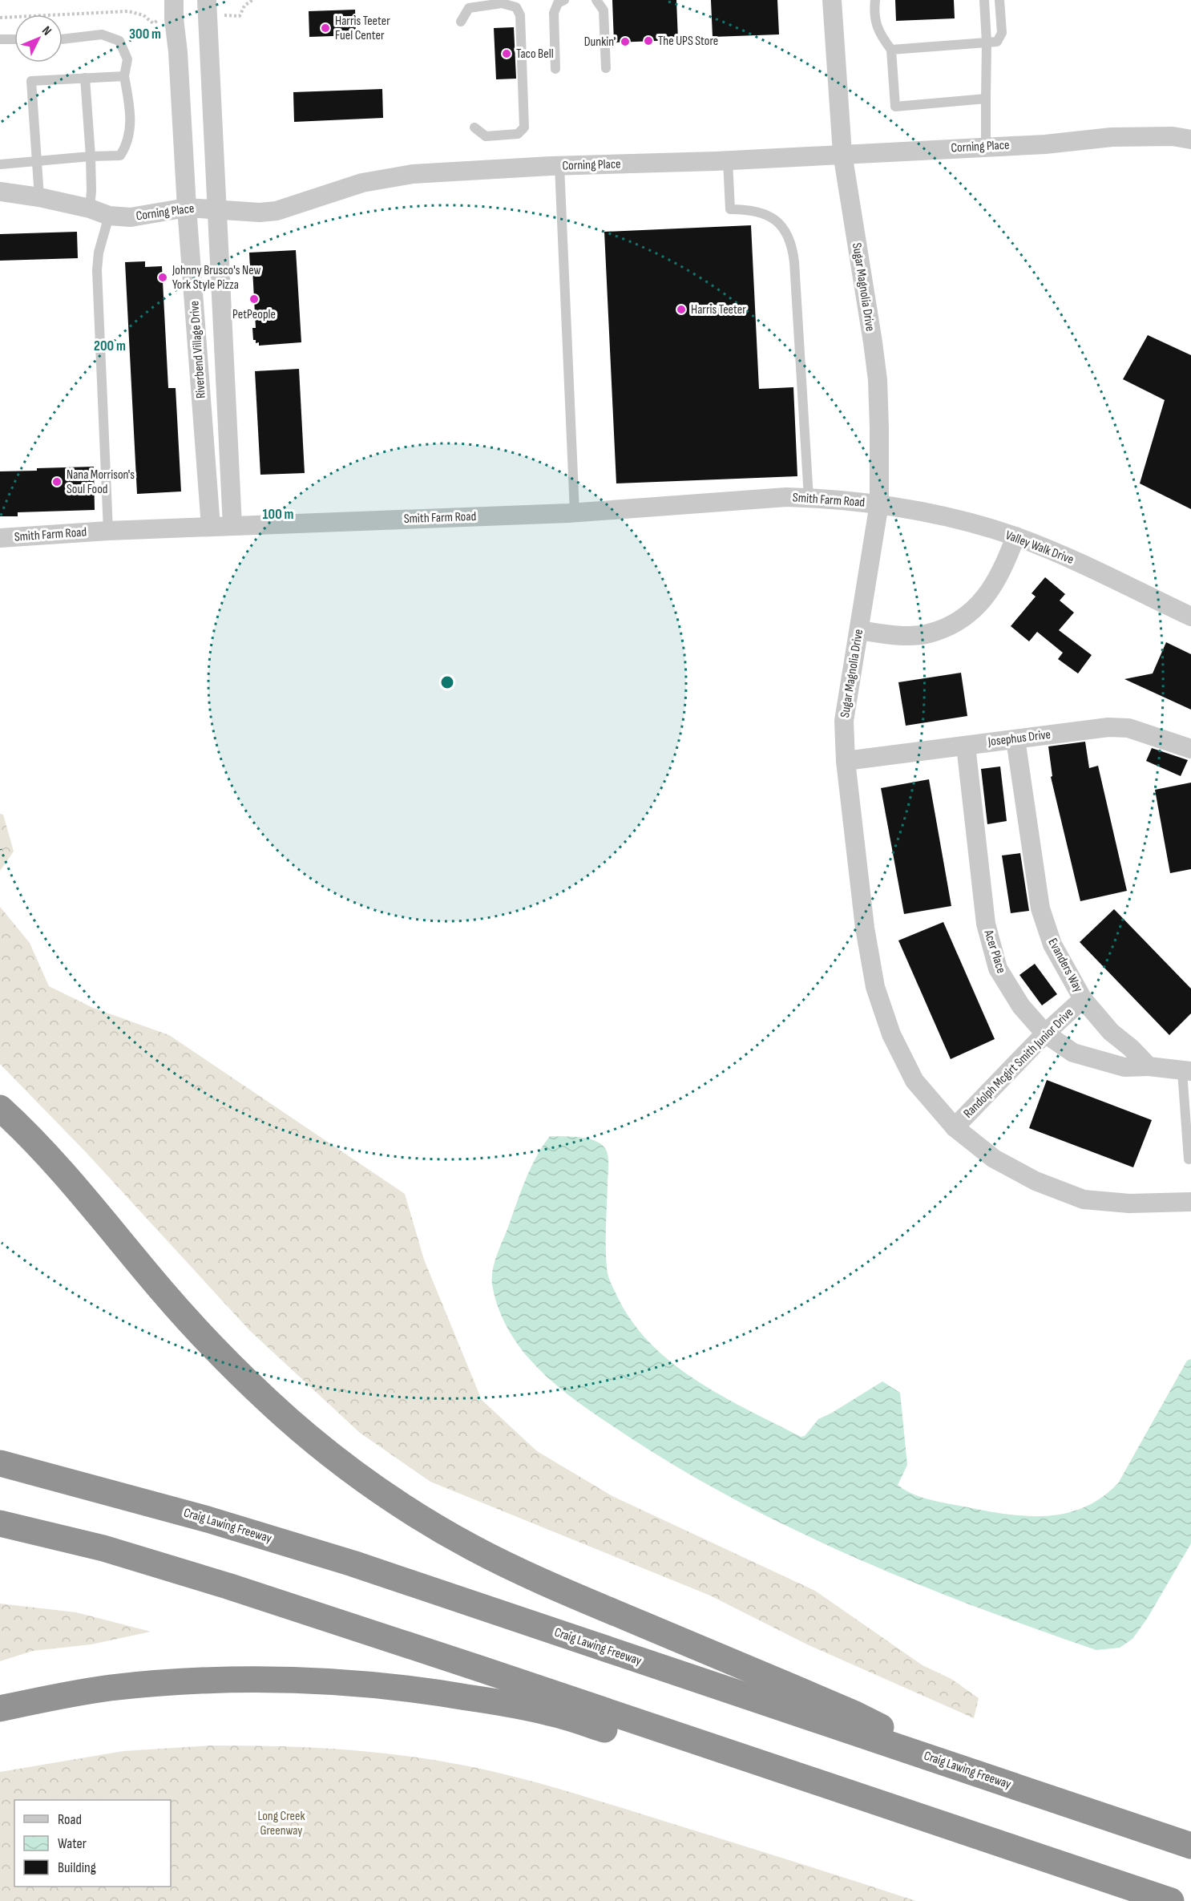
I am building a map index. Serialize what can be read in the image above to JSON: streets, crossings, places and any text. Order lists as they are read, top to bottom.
{
  "streets": {
    "highway": ["Craig Lawing Freeway"],
    "street": [
      "Corning Place",
      "Sugar Magnolia Drive",
      "Riverbend Village Drive",
      "Smith Farm Road",
      "Valley Walk Drive",
      "Josephus Drive",
      "Acer Place",
      "Evanders Way",
      "Randolph Mcgirt Smith Junior Drive"
    ]
  },
  "crossings": [
    ["Corning Place", "Sugar Magnolia Drive"],
    ["Corning Place", "Riverbend Village Drive"],
    ["Sugar Magnolia Drive", "Smith Farm Road"],
    ["Sugar Magnolia Drive", "Valley Walk Drive"],
    ["Sugar Magnolia Drive", "Josephus Drive"],
    ["Sugar Magnolia Drive", "Randolph Mcgirt Smith Junior Drive"],
    ["Riverbend Village Drive", "Smith Farm Road"],
    ["Smith Farm Road", "Valley Walk Drive"],
    ["Josephus Drive", "Acer Place"],
    ["Josephus Drive", "Evanders Way"],
    ["Acer Place", "Evanders Way"],
    ["Acer Place", "Randolph Mcgirt Smith Junior Drive"],
    ["Evanders Way", "Randolph Mcgirt Smith Junior Drive"]
  ],
  "parks": ["Long Creek Greenway"],
  "places": [
    "Harris Teeter Fuel Center",
    "The UPS Store",
    "Dunkin'",
    "Taco Bell",
    "Johnny Brusco's New York Style Pizza",
    "PetPeople",
    "Harris Teeter",
    "Nana Morrison's Soul Food"
  ],
  "legend": ["Road", "Water", "Building"],
  "north": "top right",
  "rings": ["300 m", "200 m", "100 m"]
}
